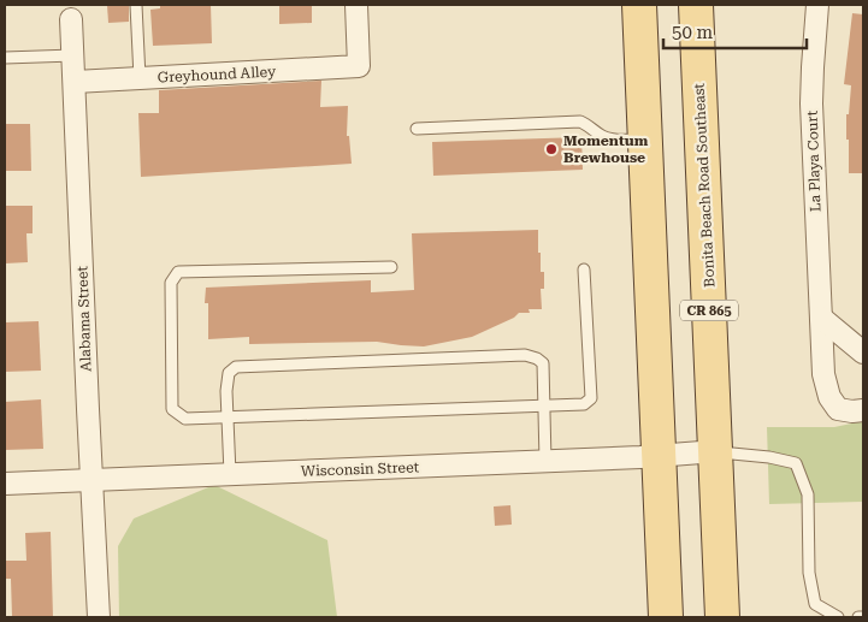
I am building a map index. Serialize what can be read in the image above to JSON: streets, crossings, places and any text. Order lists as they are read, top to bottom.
{
  "streets": {
    "main road": ["Bonita Beach Road Southeast", "CR 865"],
    "street": [
      "Greyhound Alley",
      "La Playa Court",
      "Alabama Street",
      "Wisconsin Street"
    ]
  },
  "crossings": [
    ["Greyhound Alley", "Alabama Street"],
    ["Bonita Beach Road Southeast", "Wisconsin Street"],
    ["Alabama Street", "Wisconsin Street"]
  ],
  "places": ["Momentum Brewhouse"],
  "scale_bar": "50 m"
}
